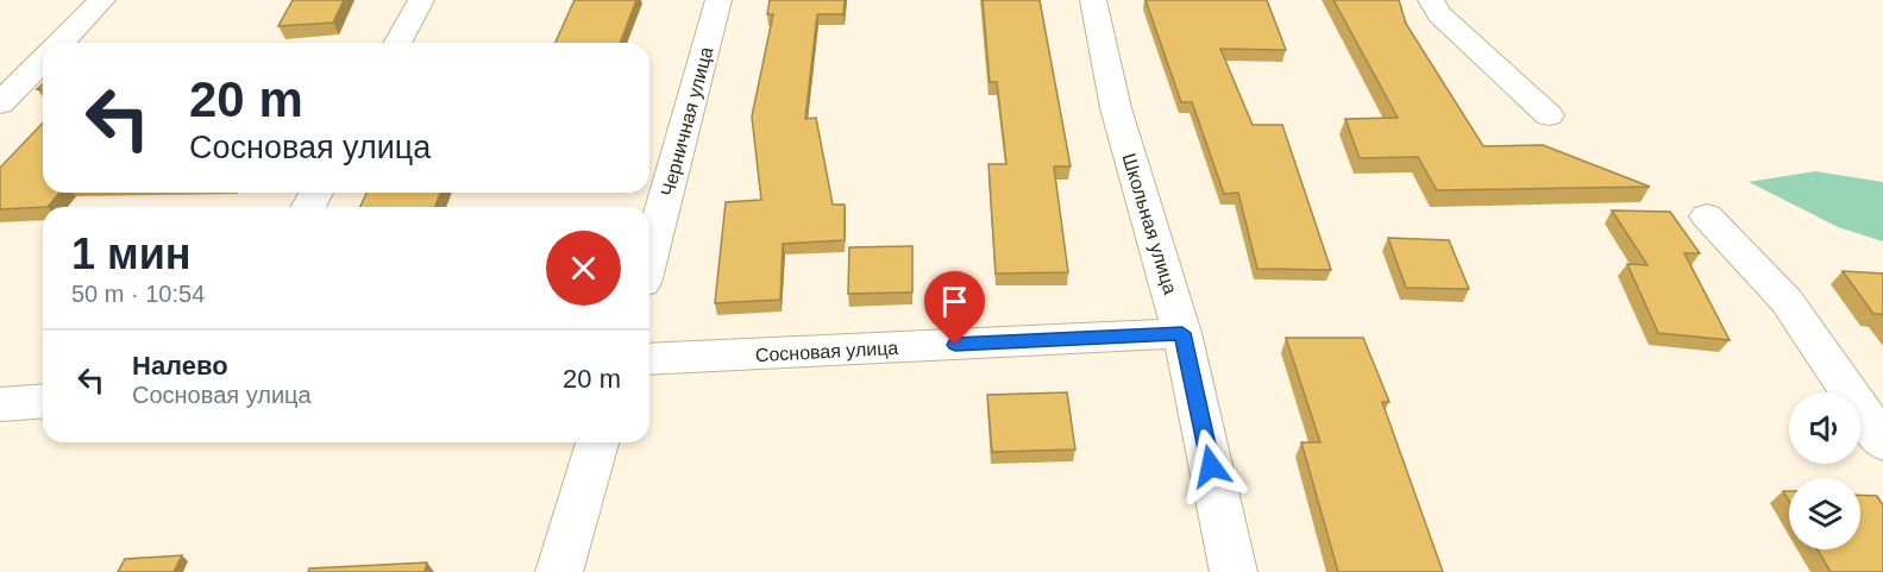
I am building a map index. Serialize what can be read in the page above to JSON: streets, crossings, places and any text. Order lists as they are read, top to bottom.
{
  "streets": {
    "street": ["Черничная улица", "Школьная улица", "Сосновая улица"]
  },
  "crossings": [
    ["Школьная улица", "Сосновая улица"]
  ],
  "page": {
    "turn": ["20 m", "Сосновая улица"],
    "heading": ["1 мин", "50 m · 10:54"],
    "list": [
      {
        "name": "Налево",
        "note": "Сосновая улица",
        "value": "20 m"
      }
    ]
  }
}
